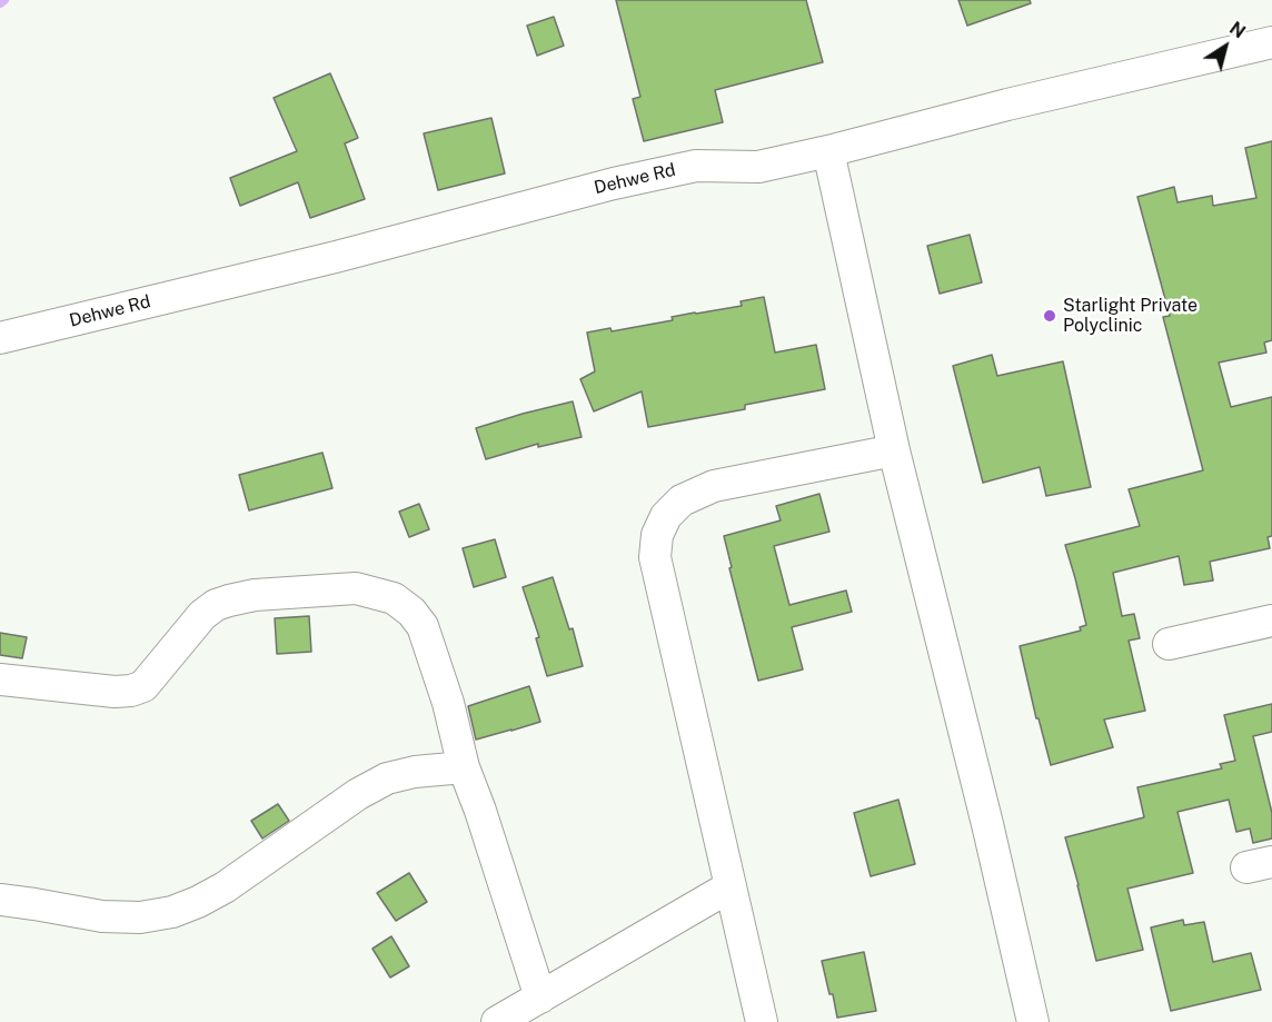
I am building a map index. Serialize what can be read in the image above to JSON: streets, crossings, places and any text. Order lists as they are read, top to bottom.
{
  "streets": {
    "street": ["Dehwe Rd"]
  },
  "places": ["Starlight Private Polyclinic"],
  "north": "top right"
}
